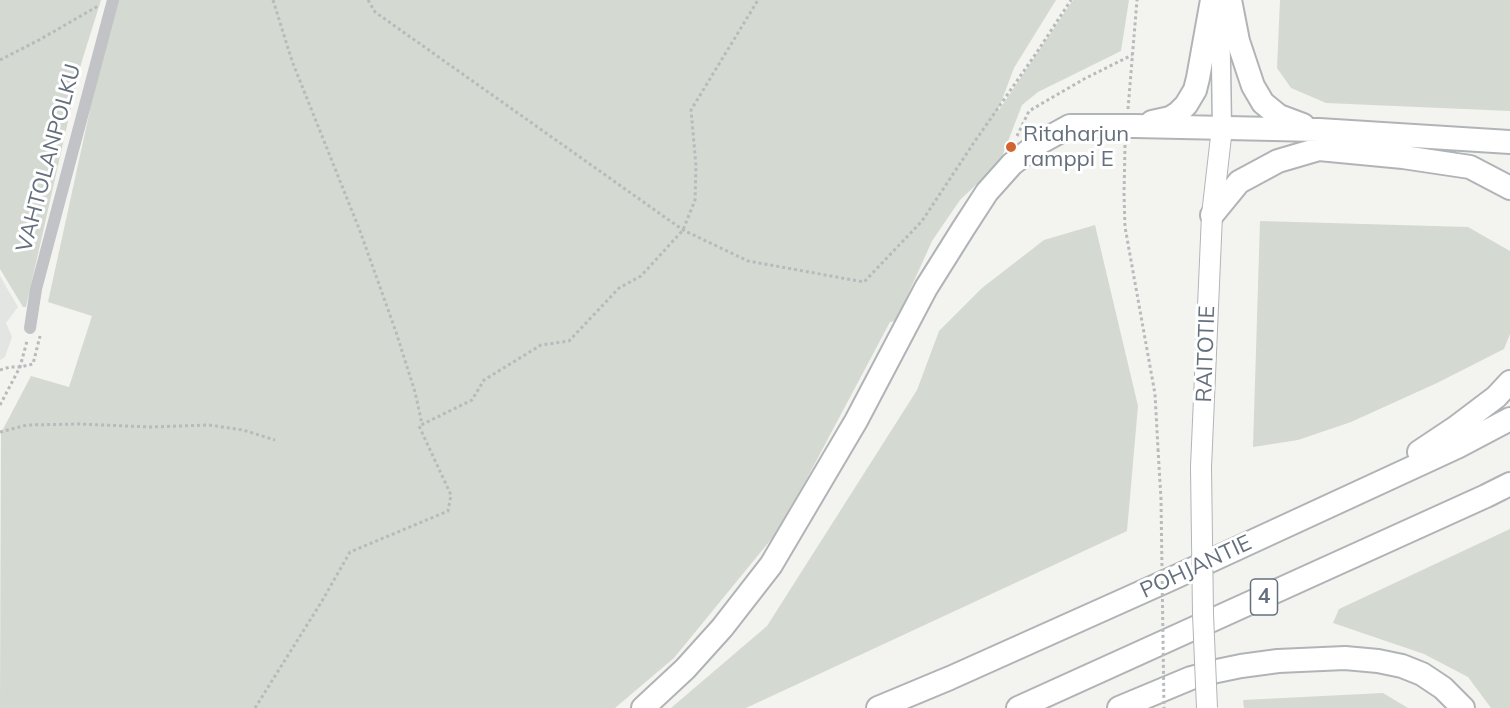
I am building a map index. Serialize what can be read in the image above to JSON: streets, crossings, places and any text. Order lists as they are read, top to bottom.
{
  "streets": {
    "highway": ["POHJANTIE", "4"],
    "main road": ["RAITOTIE"],
    "street": ["VAHTOLANPOLKU"]
  },
  "places": ["Ritaharjun ramppi E"]
}
